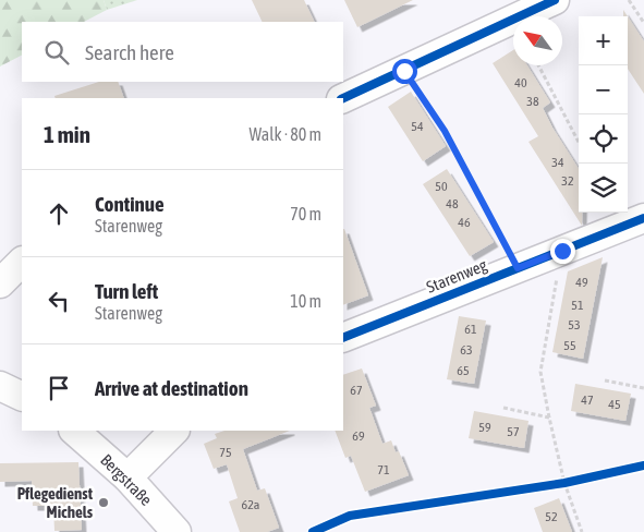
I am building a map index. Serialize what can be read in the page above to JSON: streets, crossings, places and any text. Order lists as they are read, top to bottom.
{
  "streets": {
    "street": ["Starenweg", "Bergstraße"]
  },
  "places": ["Pflegedienst Michels"],
  "house_numbers": [
    "40",
    "38",
    "54",
    "34",
    "32",
    "50",
    "48",
    "46",
    "49",
    "51",
    "53",
    "61",
    "55",
    "63",
    "65",
    "67",
    "47",
    "45",
    "59",
    "57",
    "69",
    "75",
    "71",
    "62a",
    "52"
  ],
  "north": "top left",
  "page": {
    "map_buttons": ["+", "−"],
    "search": "Search here",
    "heading": ["1 min", "Walk · 80 m"],
    "list": [
      ["Continue", "Starenweg", "70 m"],
      ["Turn left", "Starenweg", "10 m"],
      "Arrive at destination"
    ]
  }
}
